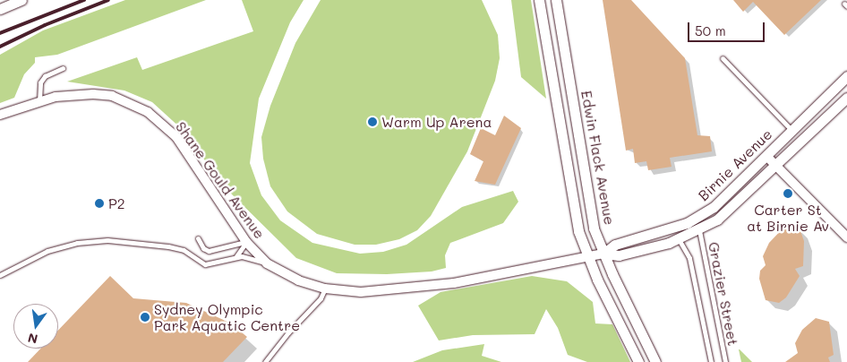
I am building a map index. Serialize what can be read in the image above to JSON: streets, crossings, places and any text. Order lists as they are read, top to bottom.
{
  "streets": {
    "street": ["Edwin Flack Avenue", "Birnie Avenue", "Shane Gould Avenue"],
    "lane": ["Grazier Street"]
  },
  "crossings": [
    ["Edwin Flack Avenue", "Birnie Avenue"],
    ["Edwin Flack Avenue", "Shane Gould Avenue"],
    ["Birnie Avenue", "Shane Gould Avenue"],
    ["Birnie Avenue", "Grazier Street"]
  ],
  "places": [
    "Warm Up Arena",
    "Carter St at Birnie Av",
    "P2",
    "Sydney Olympic Park Aquatic Centre"
  ],
  "scale_bar": "50 m",
  "north": "bottom"
}
